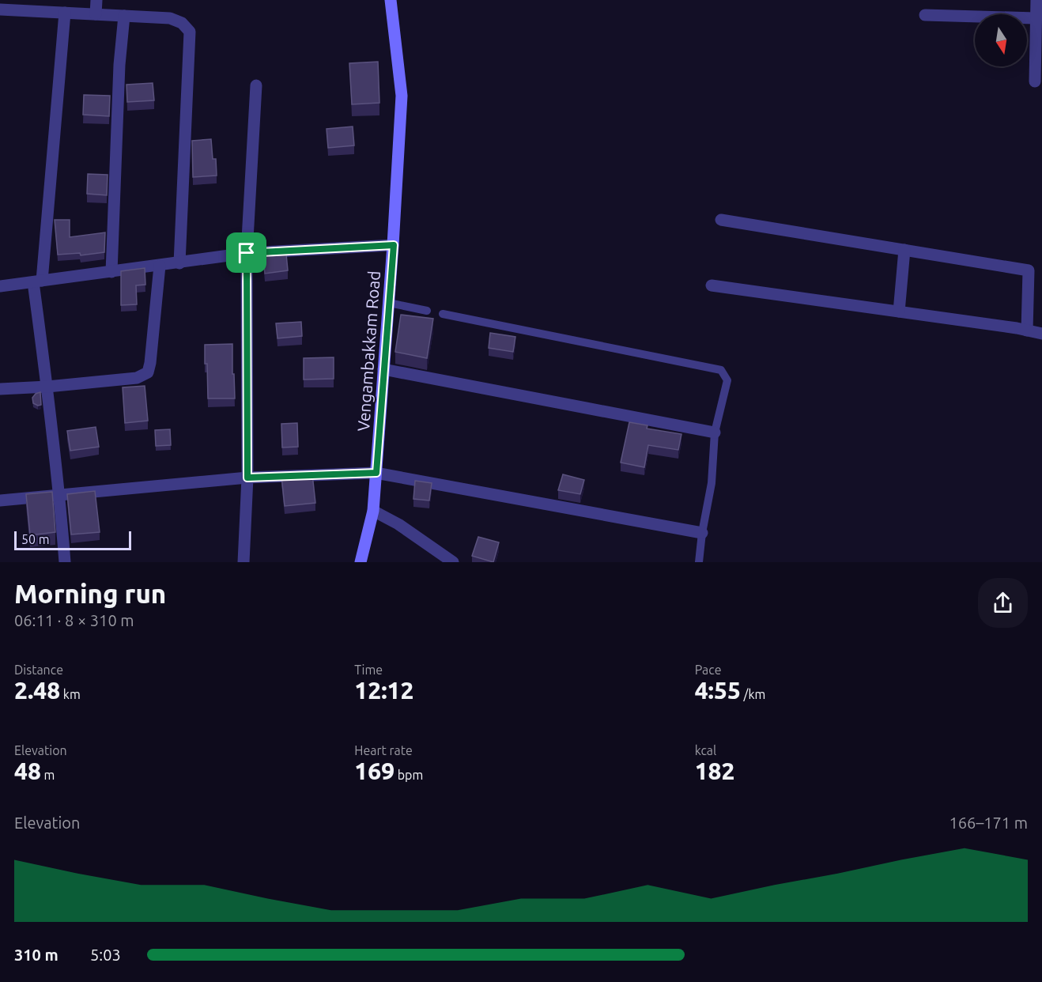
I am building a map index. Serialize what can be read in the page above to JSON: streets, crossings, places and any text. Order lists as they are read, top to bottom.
{
  "streets": {
    "main road": ["Vengambakkam Road"]
  },
  "scale_bar": "50 m",
  "north": "bottom",
  "page": {
    "scale": "50 m",
    "heading": ["Morning run", "06:11 · 8 × 310 m"],
    "stats": [
      ["Distance", "2.48 km"],
      ["Time", "12:12"],
      ["Pace", "4:55 /km"],
      ["Elevation", "48 m"],
      ["Heart rate", "169 bpm"],
      ["kcal", "182"]
    ],
    "chart": ["Elevation", "166–171 m"],
    "list": [
      {
        "name": "310 m",
        "note": "5:03"
      }
    ]
  }
}
